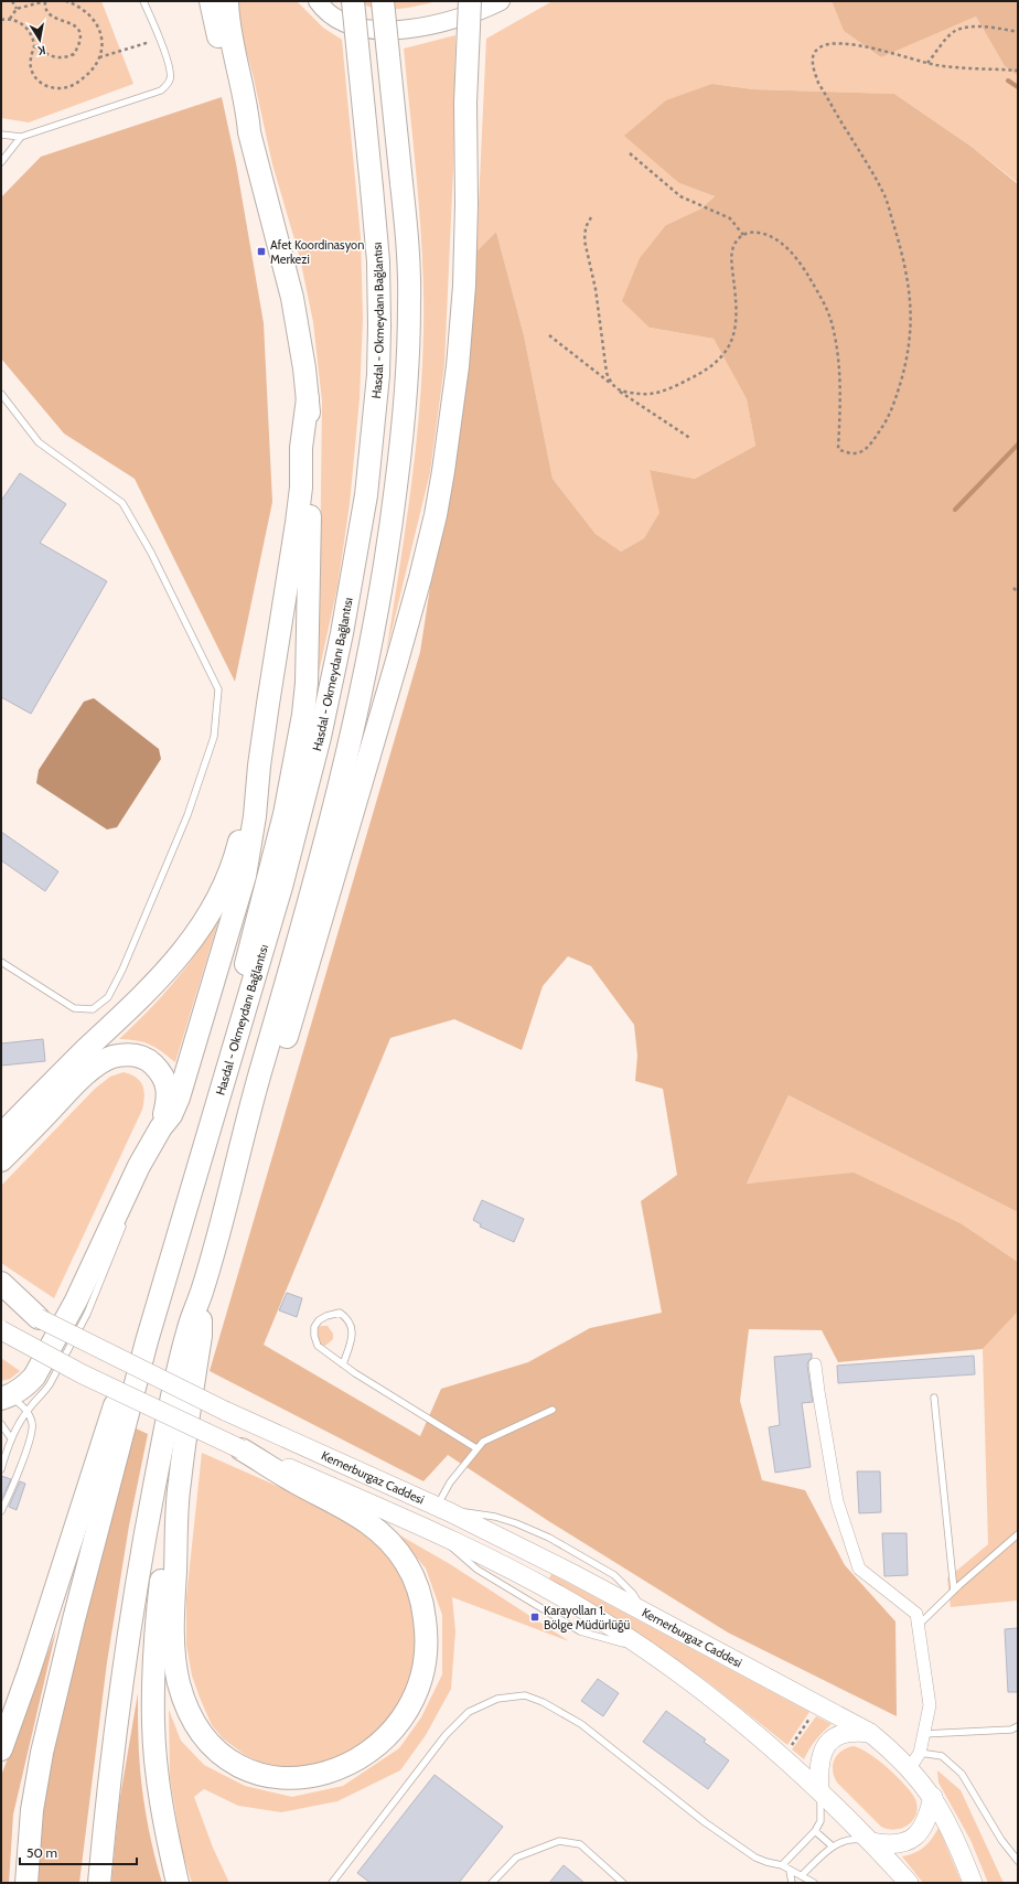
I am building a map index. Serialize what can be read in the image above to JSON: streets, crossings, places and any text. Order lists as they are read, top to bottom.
{
  "streets": {
    "highway": ["Hasdal - Okmeydanı Bağlantısı"],
    "main road": ["Kemerburgaz Caddesi"]
  },
  "places": {
    "transit": ["Afet Koordinasyon Merkezi", "Karayolları 1. Bölge Müdürlüğü"]
  },
  "scale_bar": "50 m",
  "north": "bottom"
}
